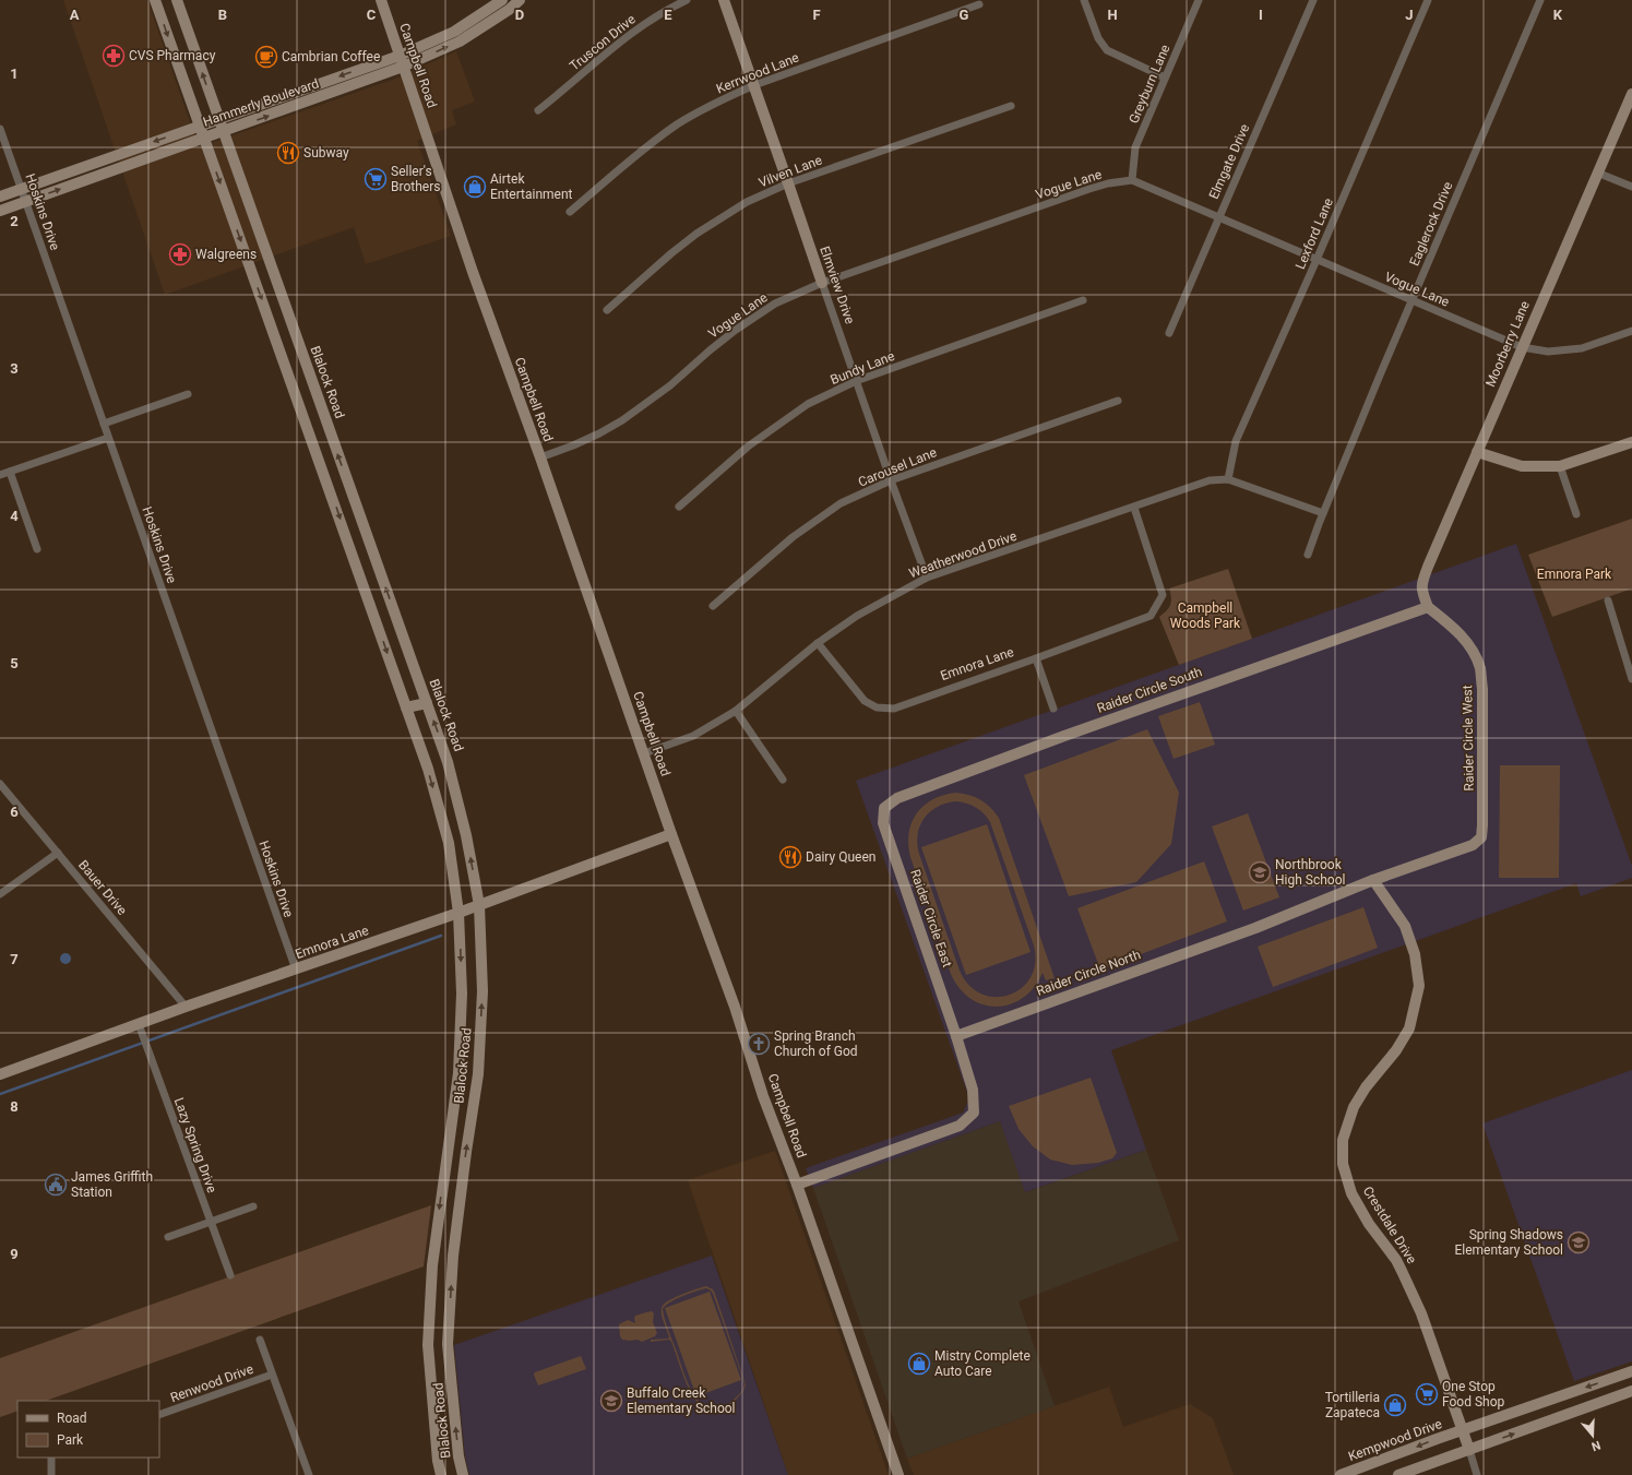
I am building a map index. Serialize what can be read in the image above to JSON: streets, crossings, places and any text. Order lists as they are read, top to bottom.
{
  "streets": {
    "street": [
      "Truscon Drive",
      "Campbell Road",
      "Kerrwood Lane",
      "Greyburn Lane",
      "Hammerly Boulevard",
      "Elmgate Drive",
      "Vilven Lane",
      "Vogue Lane",
      "Hoskins Drive",
      "Eaglerock Drive",
      "Lexford Lane",
      "Elmview Drive",
      "Moorberry Lane",
      "Bundy Lane",
      "Blalock Road",
      "Carousel Lane",
      "Weatherwood Drive",
      "Emnora Lane",
      "Raider Circle South",
      "Raider Circle West",
      "Bauer Drive",
      "Raider Circle East",
      "Raider Circle North",
      "Lazy Spring Drive",
      "Crestdale Drive",
      "Renwood Drive",
      "Kempwood Drive"
    ]
  },
  "crossings": [
    ["Campbell Road", "Hammerly Boulevard"],
    ["Campbell Road", "Vogue Lane"],
    ["Campbell Road", "Weatherwood Drive"],
    ["Campbell Road", "Emnora Lane"],
    ["Kerrwood Lane", "Elmview Drive"],
    ["Greyburn Lane", "Vogue Lane"],
    ["Hammerly Boulevard", "Hoskins Drive"],
    ["Hammerly Boulevard", "Blalock Road"],
    ["Elmgate Drive", "Vogue Lane"],
    ["Vilven Lane", "Elmview Drive"],
    ["Vogue Lane", "Eaglerock Drive"],
    ["Vogue Lane", "Lexford Lane"],
    ["Vogue Lane", "Elmview Drive"],
    ["Vogue Lane", "Moorberry Lane"],
    ["Hoskins Drive", "Emnora Lane"],
    ["Eaglerock Drive", "Weatherwood Drive"],
    ["Lexford Lane", "Weatherwood Drive"],
    ["Elmview Drive", "Bundy Lane"],
    ["Elmview Drive", "Carousel Lane"],
    ["Elmview Drive", "Weatherwood Drive"],
    ["Moorberry Lane", "Raider Circle South"],
    ["Moorberry Lane", "Raider Circle West"],
    ["Blalock Road", "Emnora Lane"],
    ["Weatherwood Drive", "Emnora Lane"],
    ["Emnora Lane", "Bauer Drive"],
    ["Emnora Lane", "Lazy Spring Drive"],
    ["Raider Circle South", "Raider Circle West"],
    ["Raider Circle South", "Raider Circle East"],
    ["Raider Circle West", "Raider Circle North"],
    ["Raider Circle East", "Raider Circle North"],
    ["Raider Circle North", "Crestdale Drive"],
    ["Crestdale Drive", "Kempwood Drive"]
  ],
  "parks": ["Emnora Park", "Campbell Woods Park"],
  "places": {
    "pharmacy": ["CVS Pharmacy", "Walgreens"],
    "cafe": ["Cambrian Coffee"],
    "restaurant": ["Subway", "Dairy Queen"],
    "supermarket": ["Seller's Brothers", "One Stop Food Shop"],
    "shop": ["Airtek Entertainment", "Mistry Complete Auto Care", "Tortilleria Zapateca"],
    "school or university": ["Northbrook High School", "Spring Shadows Elementary School", "Buffalo Creek Elementary School"],
    "church": ["Spring Branch Church of God"],
    "public building": ["James Griffith Station"]
  },
  "legend": ["Road", "Park"],
  "north": "bottom",
  "grid": {
    "columns": [
      "A",
      "B",
      "C",
      "D",
      "E",
      "F",
      "G",
      "H",
      "I",
      "J",
      "K"
    ],
    "rows": [
      "1",
      "2",
      "3",
      "4",
      "5",
      "6",
      "7",
      "8",
      "9"
    ]
  }
}
